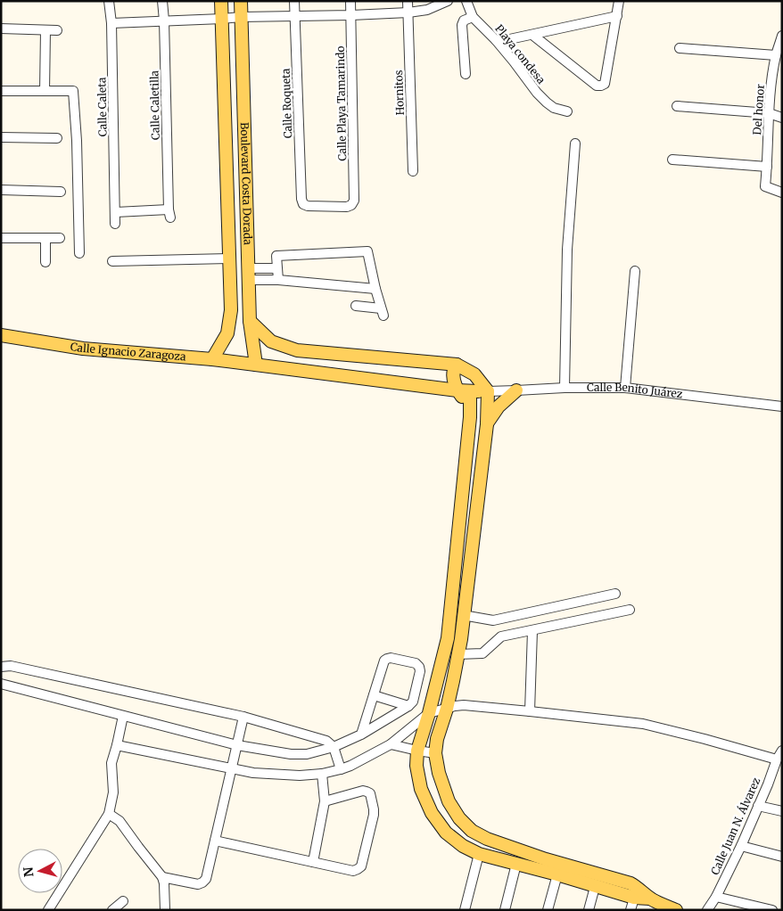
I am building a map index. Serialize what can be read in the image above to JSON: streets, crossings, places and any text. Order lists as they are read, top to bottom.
{
  "streets": {
    "main road": ["Boulevard Costa Dorada", "Calle Ignacio Zaragoza", "Calle Benito Juárez"],
    "street": [
      "Playa condesa",
      "Hornitos",
      "Calle Roqueta",
      "Calle Playa Tamarindo",
      "Calle Caletilla",
      "Calle Caleta",
      "Del honor",
      "Calle Juan N. Álvarez"
    ]
  },
  "crossings": [
    ["Calle Roqueta", "Calle Playa Tamarindo"],
    ["Calle Caletilla", "Calle Caleta"],
    ["Boulevard Costa Dorada", "Calle Ignacio Zaragoza"],
    ["Boulevard Costa Dorada", "Calle Benito Juárez"],
    ["Calle Ignacio Zaragoza", "Calle Benito Juárez"]
  ],
  "north": "left"
}
